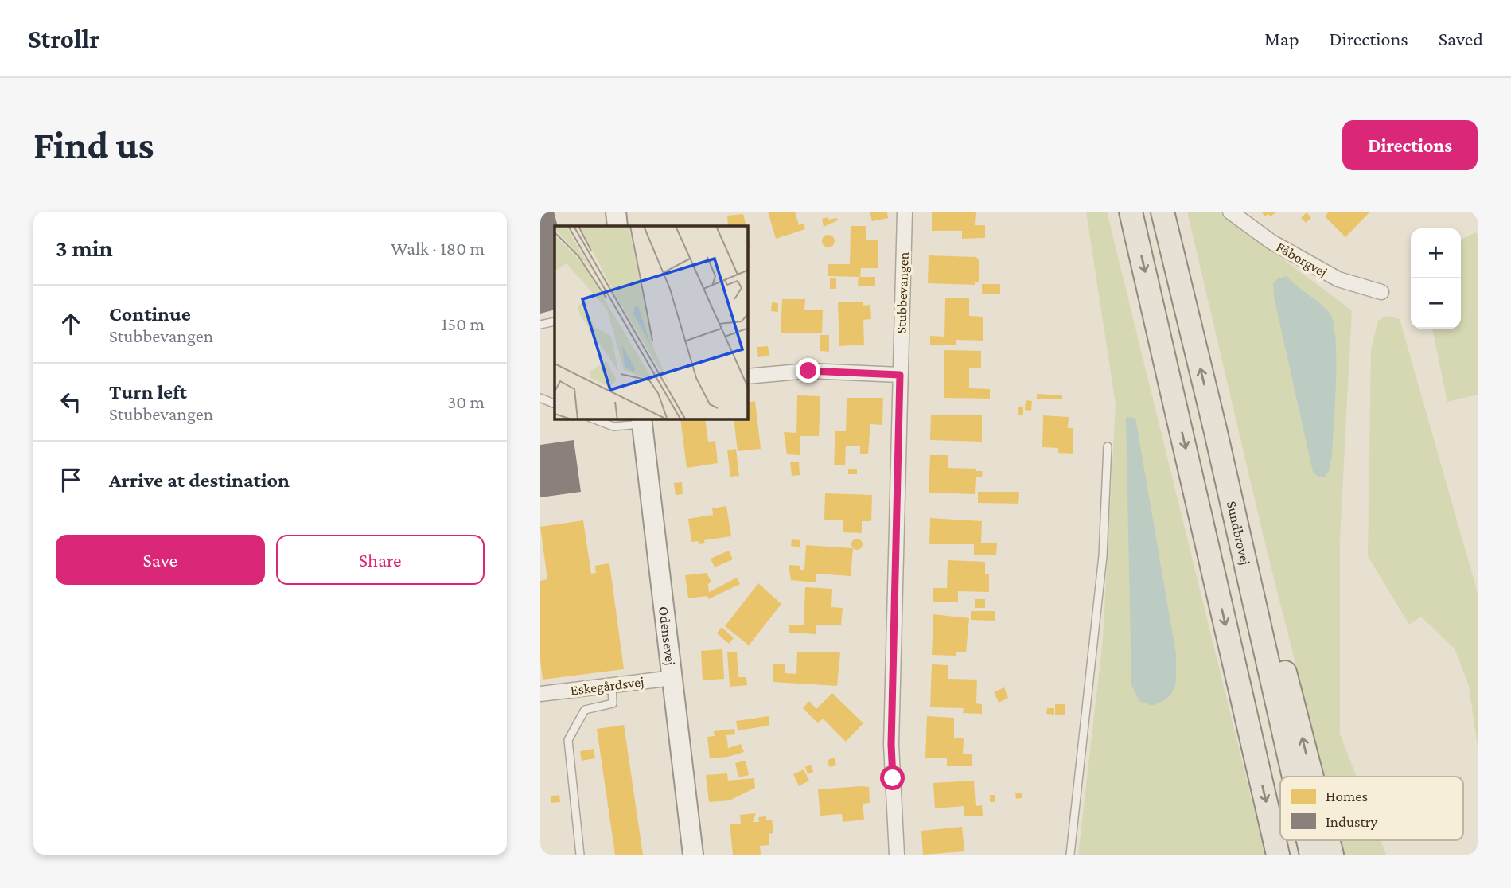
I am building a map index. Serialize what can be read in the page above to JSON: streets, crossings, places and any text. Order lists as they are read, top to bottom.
{
  "streets": {
    "main road": ["Sundbrovej"],
    "street": [
      "Fåborgvej",
      "Stubbevangen",
      "Odensevej",
      "Eskegårdsvej"
    ]
  },
  "crossings": [
    ["Odensevej", "Eskegårdsvej"]
  ],
  "legend": ["Homes", "Industry"],
  "page": {
    "header": "Strollr",
    "nav": ["Map", "Directions", "Saved"],
    "buttons": [
      "Directions",
      ["Save", "Share"]
    ],
    "title": "Find us",
    "heading": ["3 min", "Walk · 180 m"],
    "map_buttons": ["+", "−"],
    "list": [
      ["Continue", "Stubbevangen", "150 m"],
      ["Turn left", "Stubbevangen", "30 m"],
      "Arrive at destination"
    ]
  }
}
